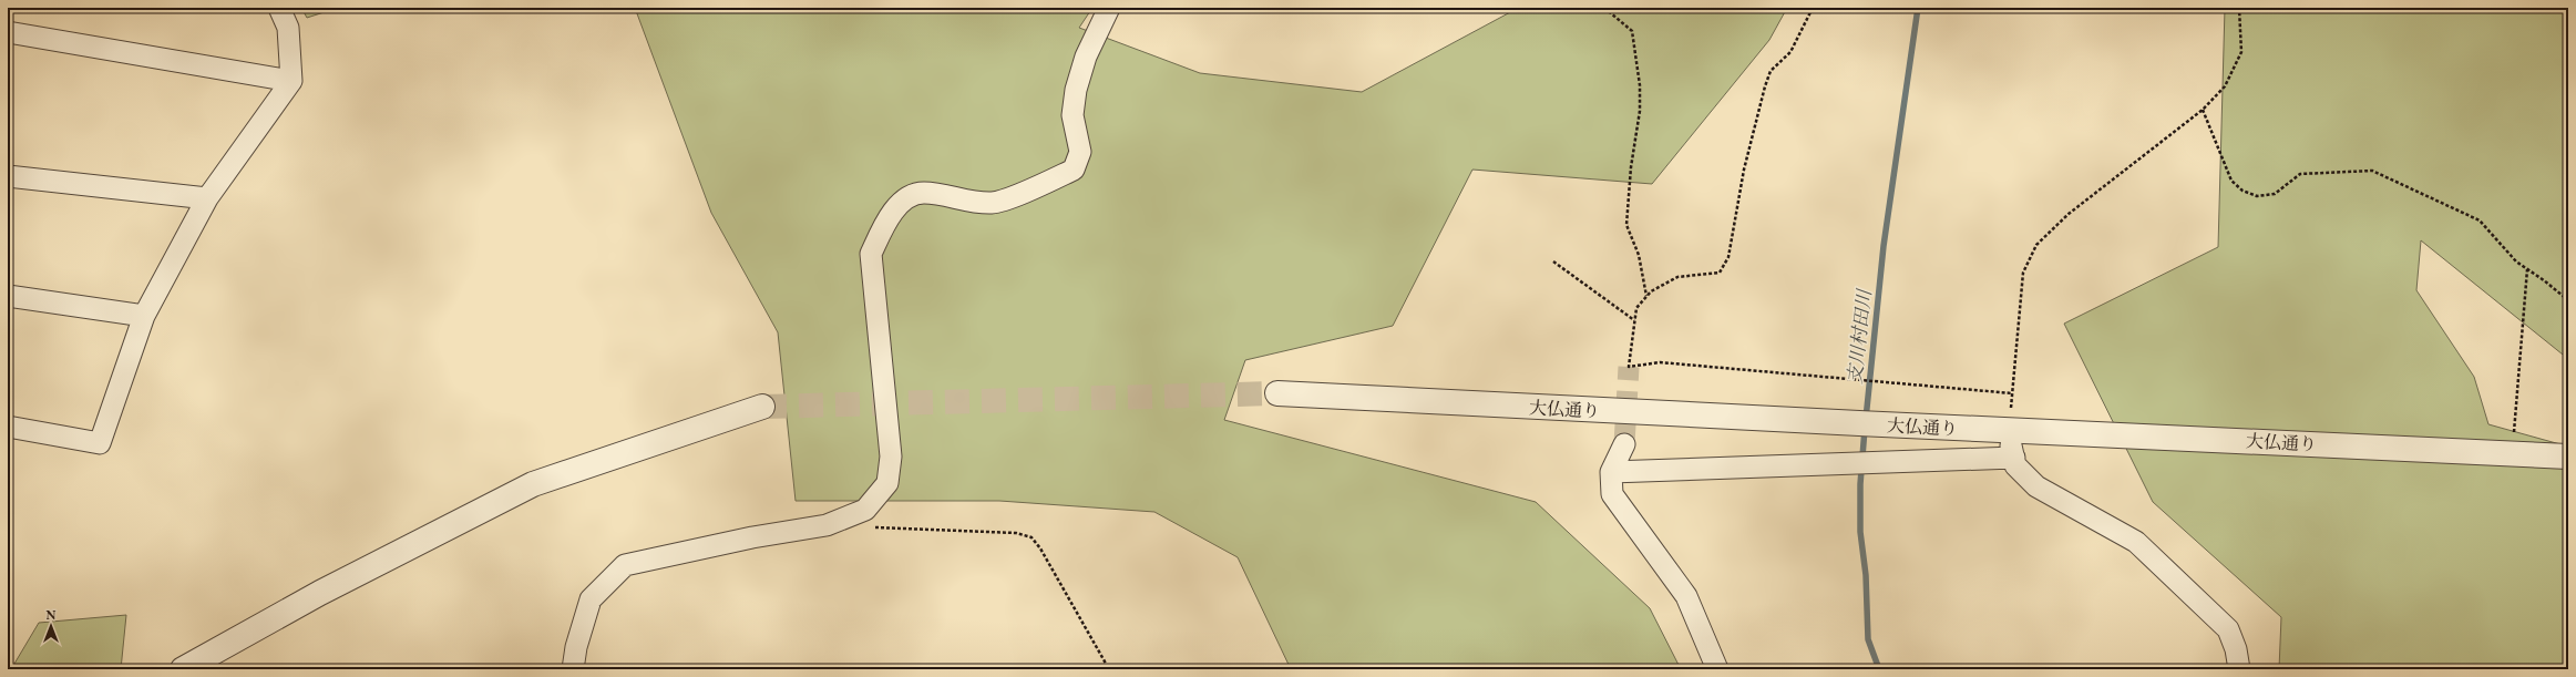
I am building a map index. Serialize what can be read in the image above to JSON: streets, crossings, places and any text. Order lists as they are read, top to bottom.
{
  "streets": {
    "street": ["大仏通り"]
  },
  "water": ["支川村田川"],
  "north": "top"
}
